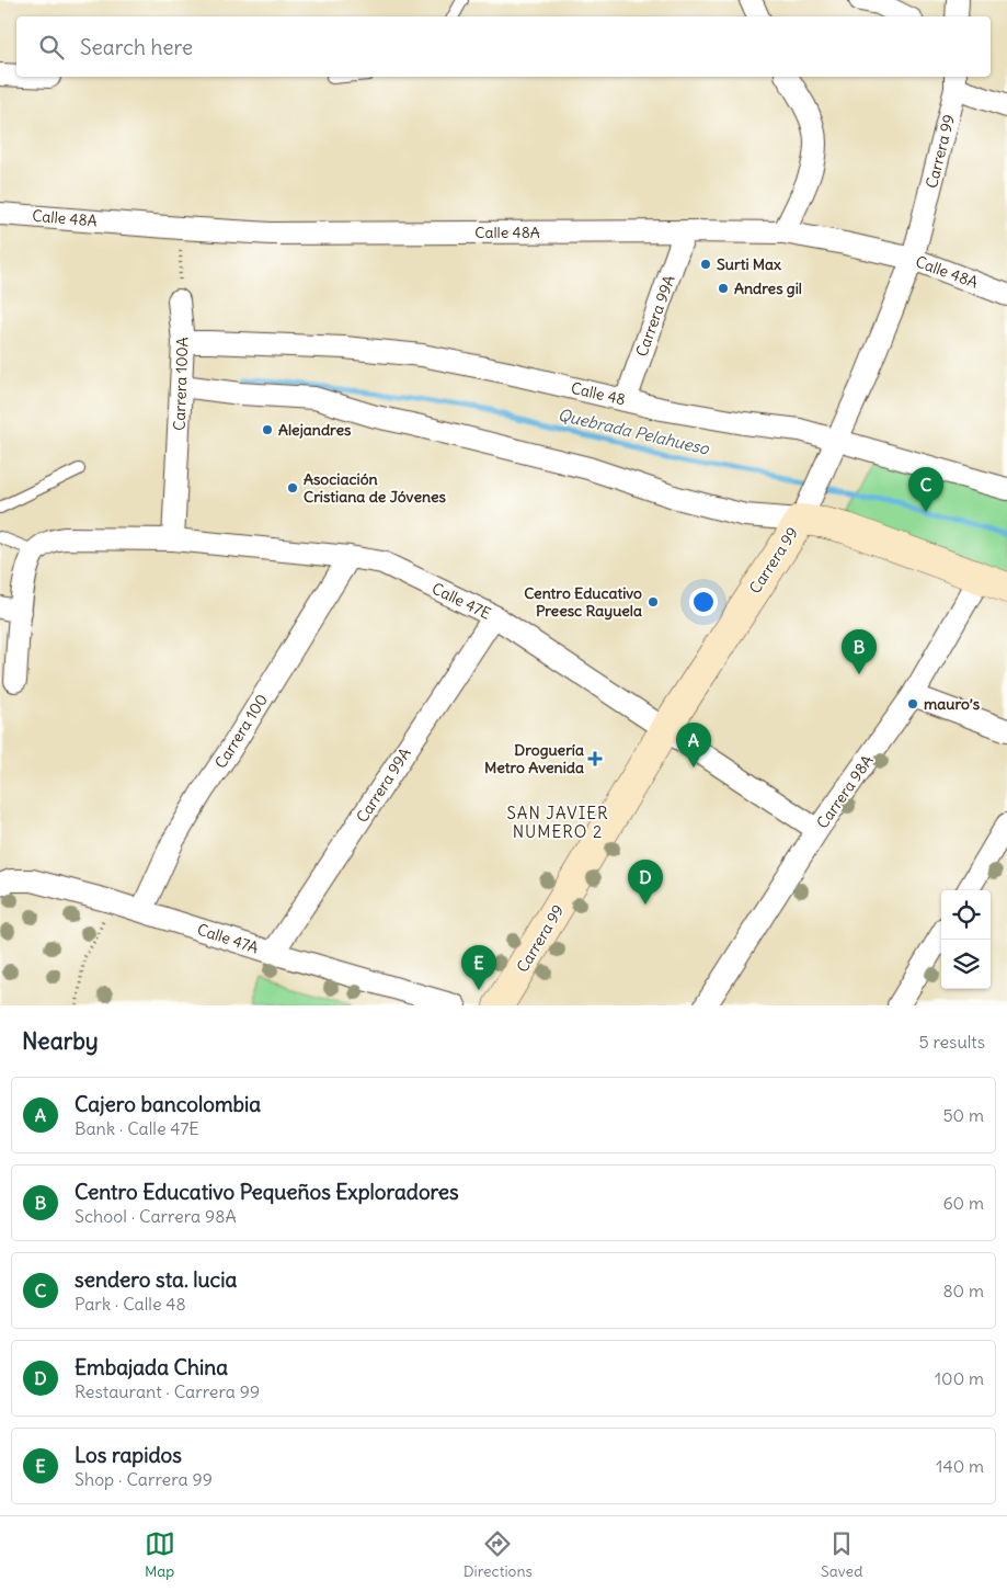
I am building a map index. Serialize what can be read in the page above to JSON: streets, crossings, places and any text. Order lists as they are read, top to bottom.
{
  "streets": {
    "street": [
      "Carrera 99",
      "Calle 48A",
      "Carrera 99A",
      "Carrera 100A",
      "Calle 48",
      "Calle 47E",
      "Carrera 100",
      "Carrera 98A",
      "Calle 47A"
    ]
  },
  "crossings": [
    ["Carrera 99", "Calle 48A"],
    ["Carrera 99", "Calle 48"],
    ["Carrera 99", "Calle 47E"],
    ["Calle 48A", "Carrera 99A"],
    ["Carrera 99A", "Calle 48"],
    ["Carrera 99A", "Calle 47E"],
    ["Carrera 99A", "Calle 47A"],
    ["Carrera 100A", "Calle 48"],
    ["Carrera 100A", "Calle 47E"],
    ["Calle 47E", "Carrera 100"],
    ["Calle 47E", "Carrera 98A"],
    ["Carrera 100", "Calle 47A"]
  ],
  "districts": ["SAN JAVIER NUMERO 2"],
  "water": ["Quebrada Pelahueso"],
  "places": {
    "other": [
      "Surti Max",
      "Andres gil",
      "Alejandres",
      "Asociación Cristiana de Jóvenes",
      "Centro Educativo Preesc Rayuela",
      "mauro’s"
    ],
    "health": ["Droguería Metro Avenida"]
  },
  "page": {
    "search": "Search here",
    "pins": [
      "C",
      "B",
      "A",
      "D",
      "E"
    ],
    "heading": ["Nearby", "5 results"],
    "list": [
      {
        "mark": "A",
        "name": "Cajero bancolombia",
        "note": "Bank · Calle 47E",
        "value": "50 m"
      },
      {
        "mark": "B",
        "name": "Centro Educativo Pequeños Exploradores",
        "note": "School · Carrera 98A",
        "value": "60 m"
      },
      {
        "mark": "C",
        "name": "sendero sta. lucia",
        "note": "Park · Calle 48",
        "value": "80 m"
      },
      {
        "mark": "D",
        "name": "Embajada China",
        "note": "Restaurant · Carrera 99",
        "value": "100 m"
      },
      {
        "mark": "E",
        "name": "Los rapidos",
        "note": "Shop · Carrera 99",
        "value": "140 m"
      }
    ],
    "nav": ["Map", "Directions", "Saved"]
  }
}
